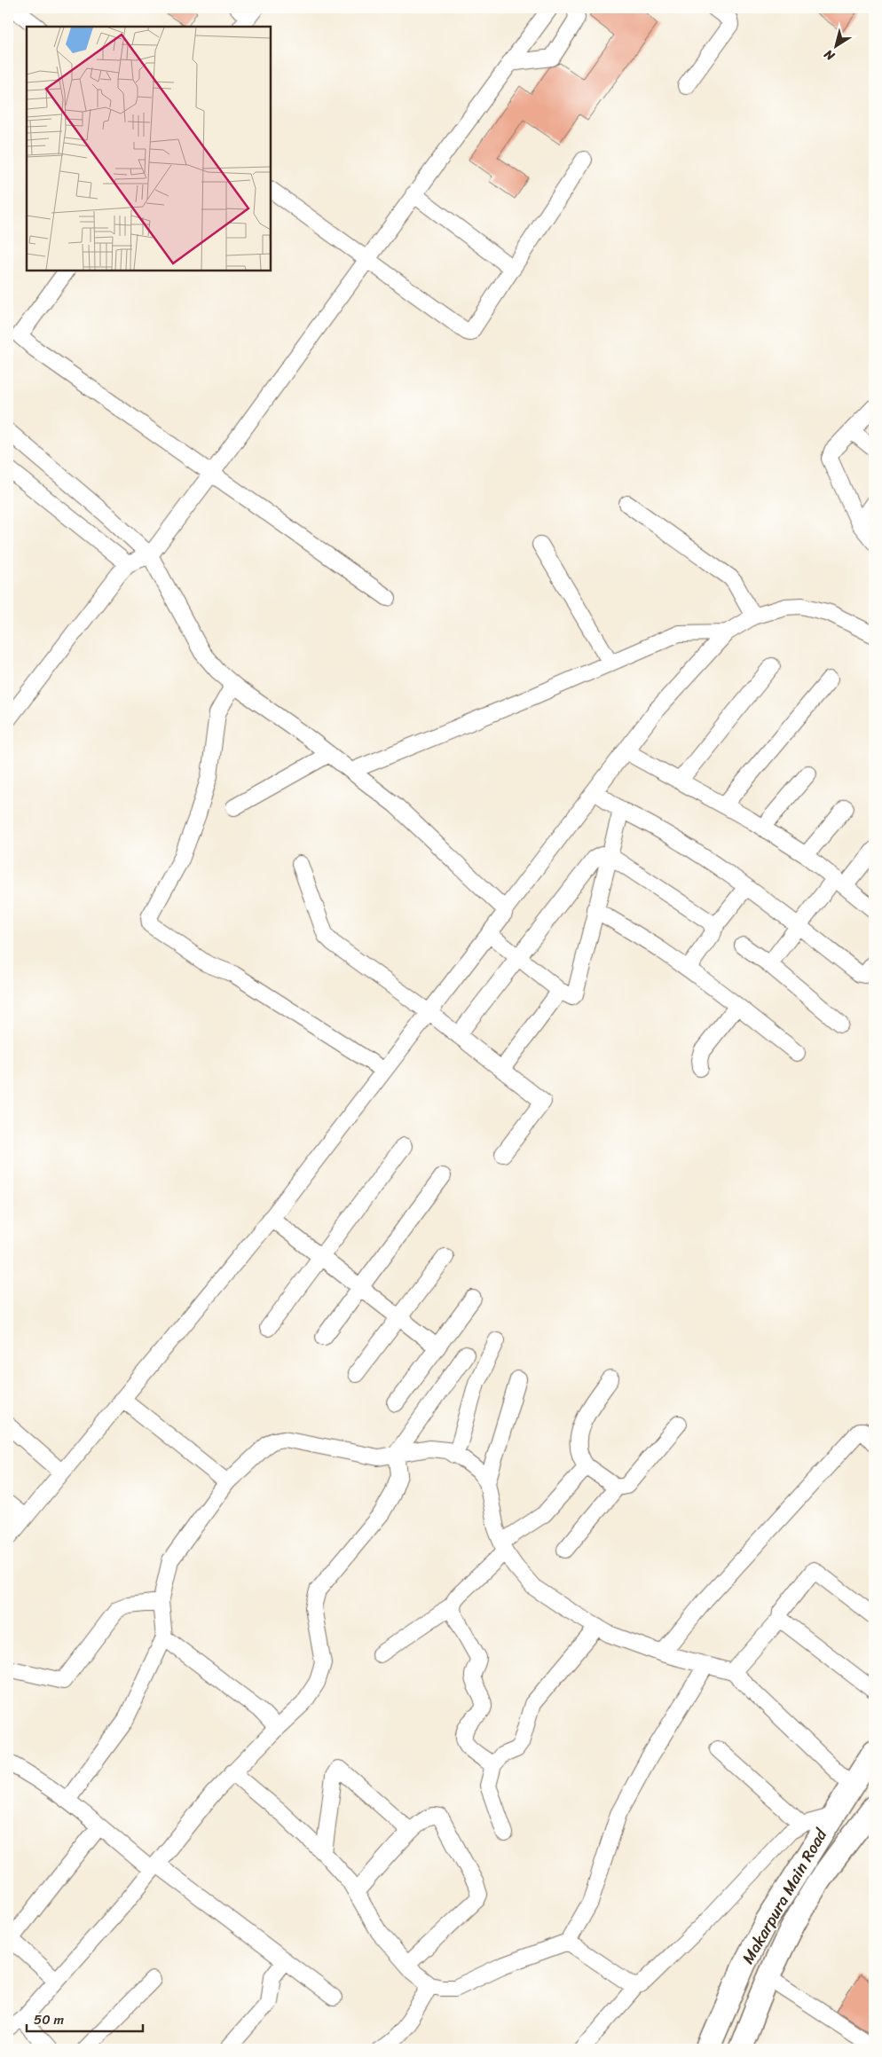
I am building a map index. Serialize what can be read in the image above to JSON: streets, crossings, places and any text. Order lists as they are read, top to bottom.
{
  "streets": {
    "highway": ["Makarpura Main Road"]
  },
  "scale_bar": "50 m",
  "north": "bottom left"
}
